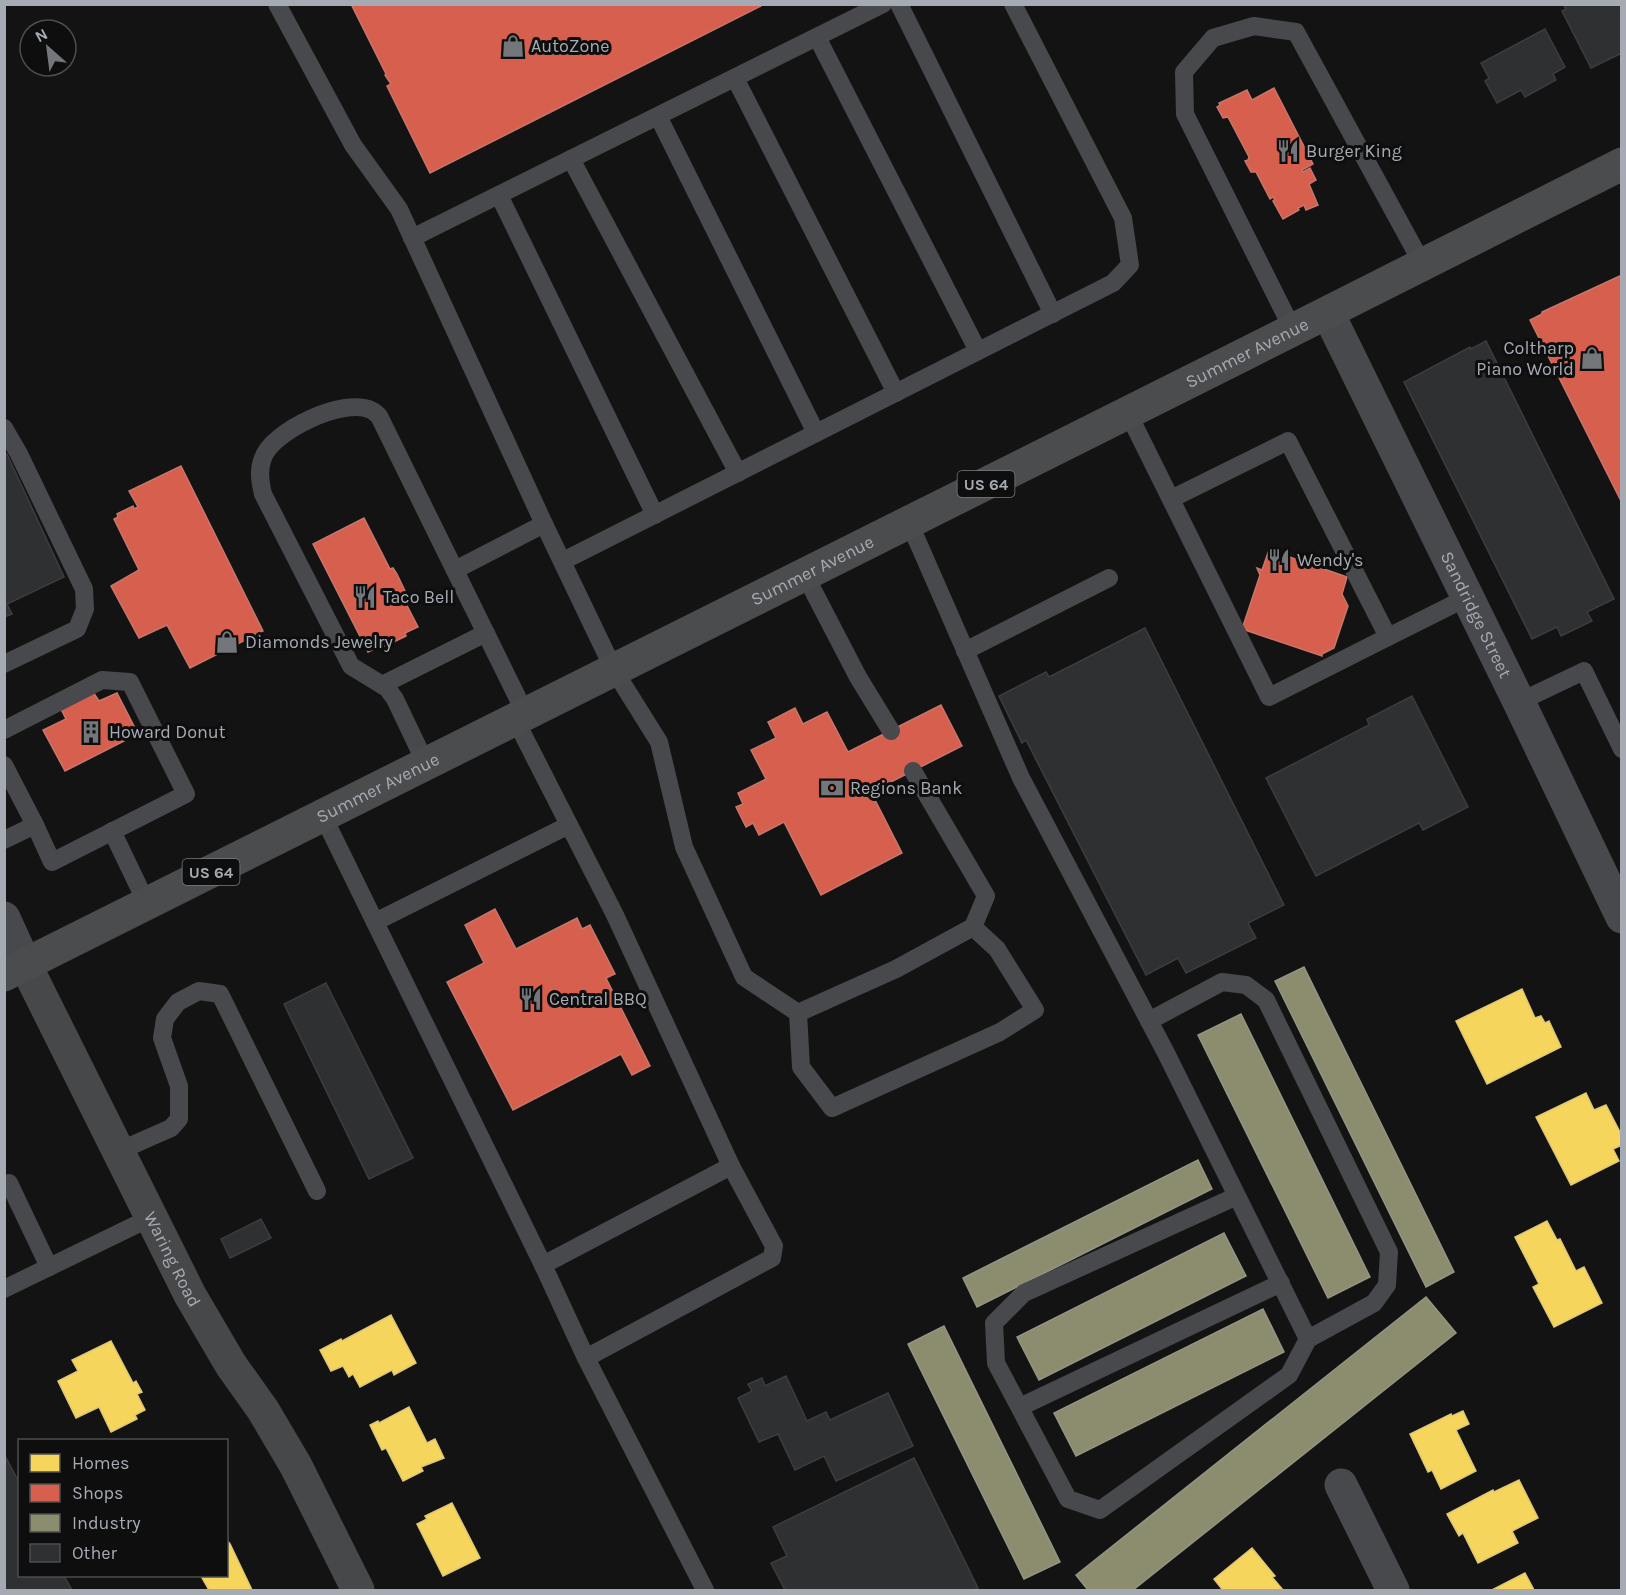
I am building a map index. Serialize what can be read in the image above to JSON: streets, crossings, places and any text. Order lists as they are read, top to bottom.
{
  "streets": {
    "main road": ["Summer Avenue", "US 64", "Waring Road"],
    "street": ["Sandridge Street"]
  },
  "crossings": [
    ["Summer Avenue", "Sandridge Street"],
    ["Summer Avenue", "Waring Road"]
  ],
  "places": {
    "shop": ["AutoZone", "Coltharp Piano World", "Diamonds Jewelry"],
    "restaurant": [
      "Burger King",
      "Wendy's",
      "Taco Bell",
      "Central BBQ"
    ],
    "building": ["Howard Donut"],
    "bank": ["Regions Bank"]
  },
  "legend": [
    "Homes",
    "Shops",
    "Industry",
    "Other"
  ],
  "north": "top left"
}
